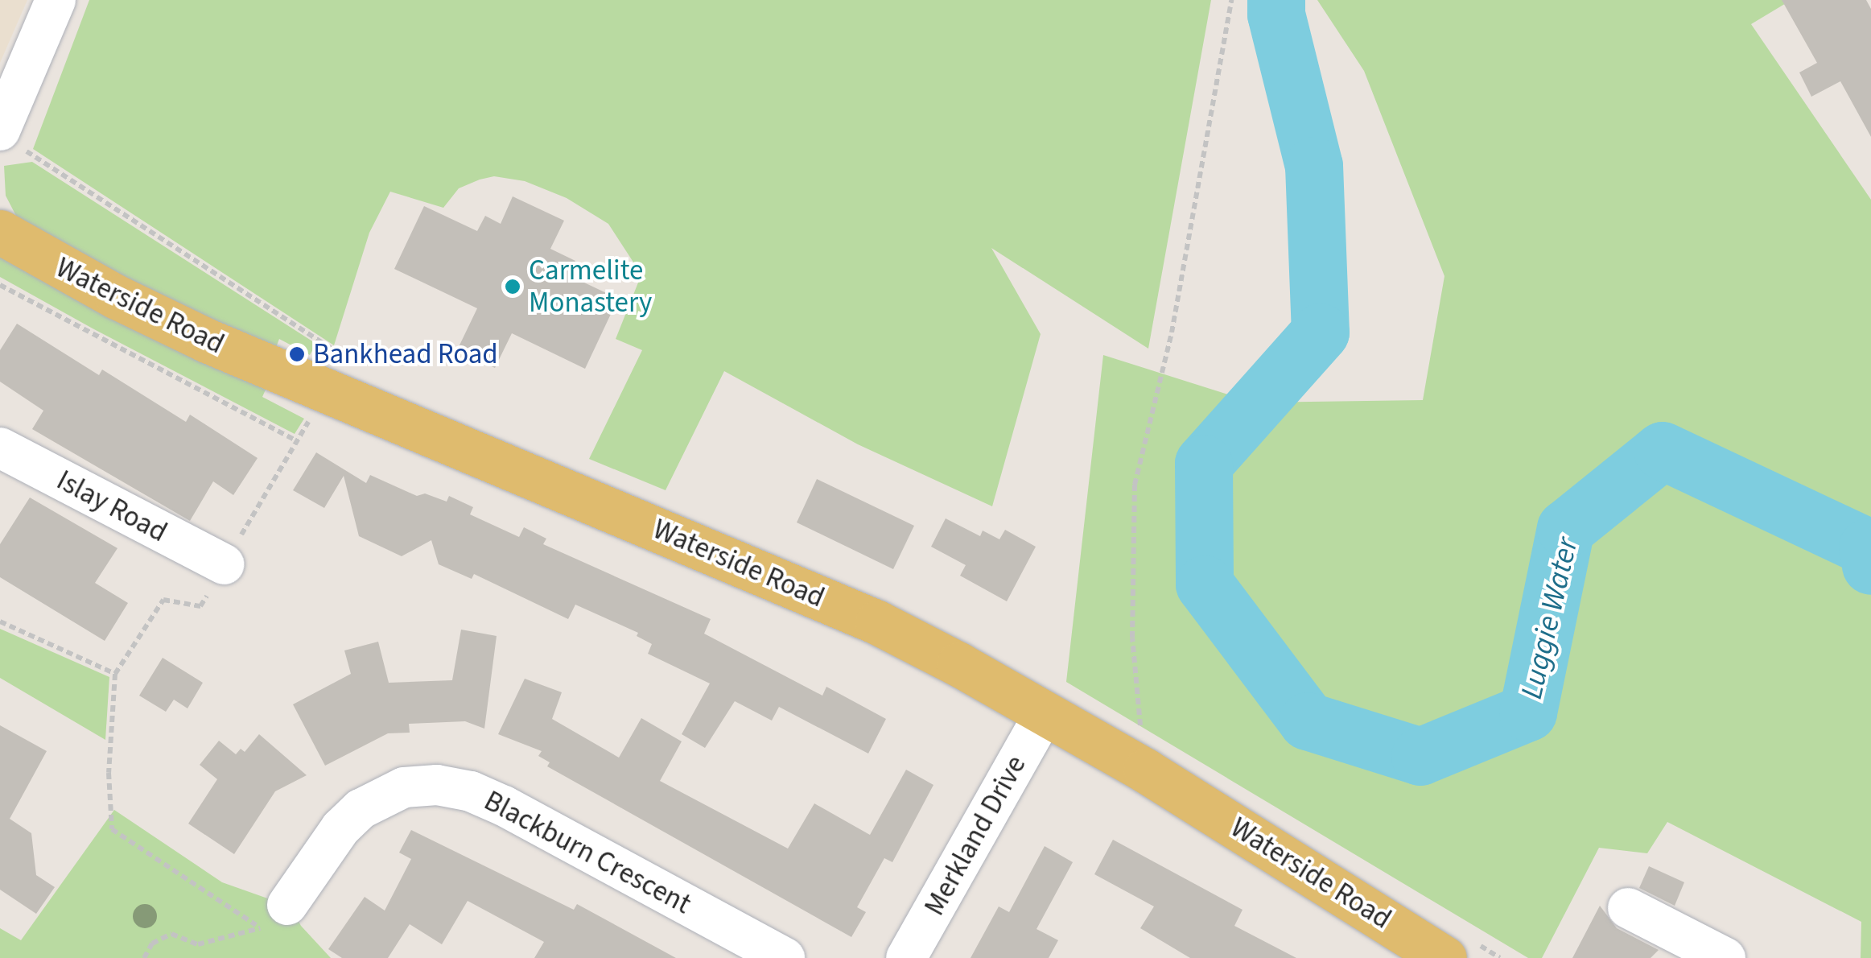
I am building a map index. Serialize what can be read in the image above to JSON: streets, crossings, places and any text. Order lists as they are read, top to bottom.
{
  "streets": {
    "main road": ["Waterside Road"],
    "street": ["Islay Road", "Merkland Drive", "Blackburn Crescent"]
  },
  "crossings": [
    ["Waterside Road", "Merkland Drive"]
  ],
  "water": ["Luggie Water"],
  "places": ["Carmelite Monastery", "Bankhead Road"]
}
